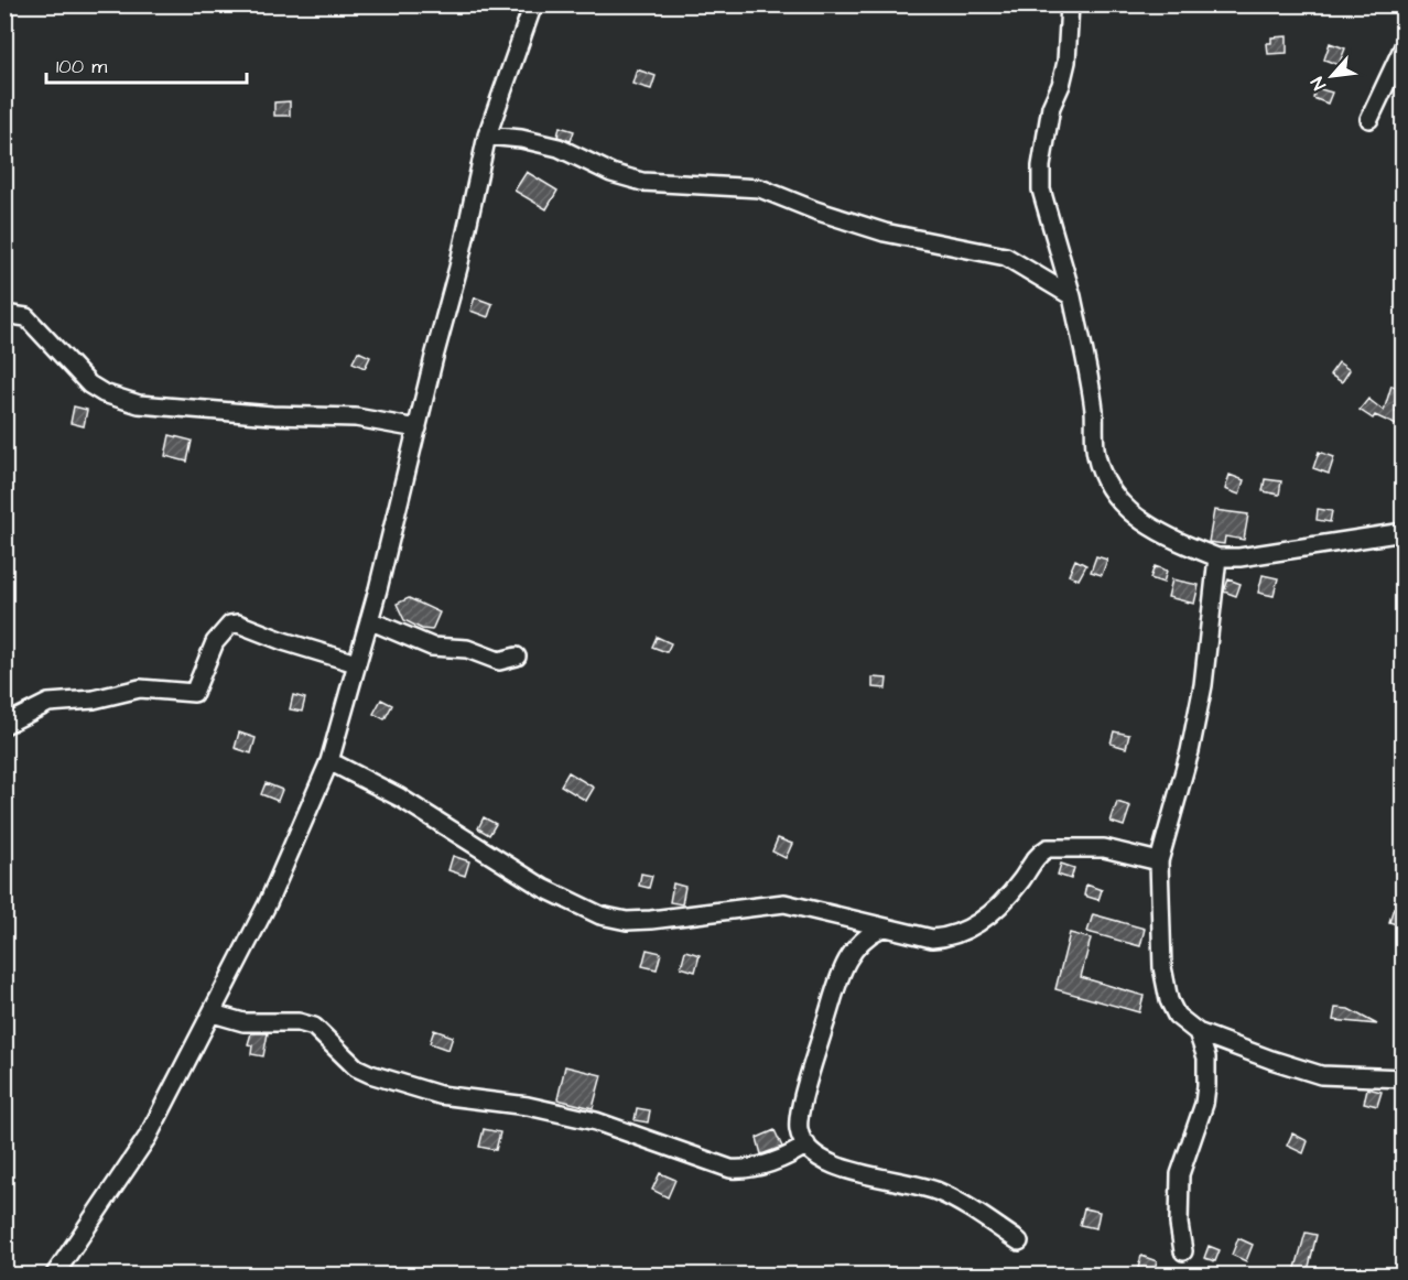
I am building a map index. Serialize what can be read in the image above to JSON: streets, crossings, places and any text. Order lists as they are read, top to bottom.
{
  "scale_bar": "100 m",
  "north": "bottom left"
}
